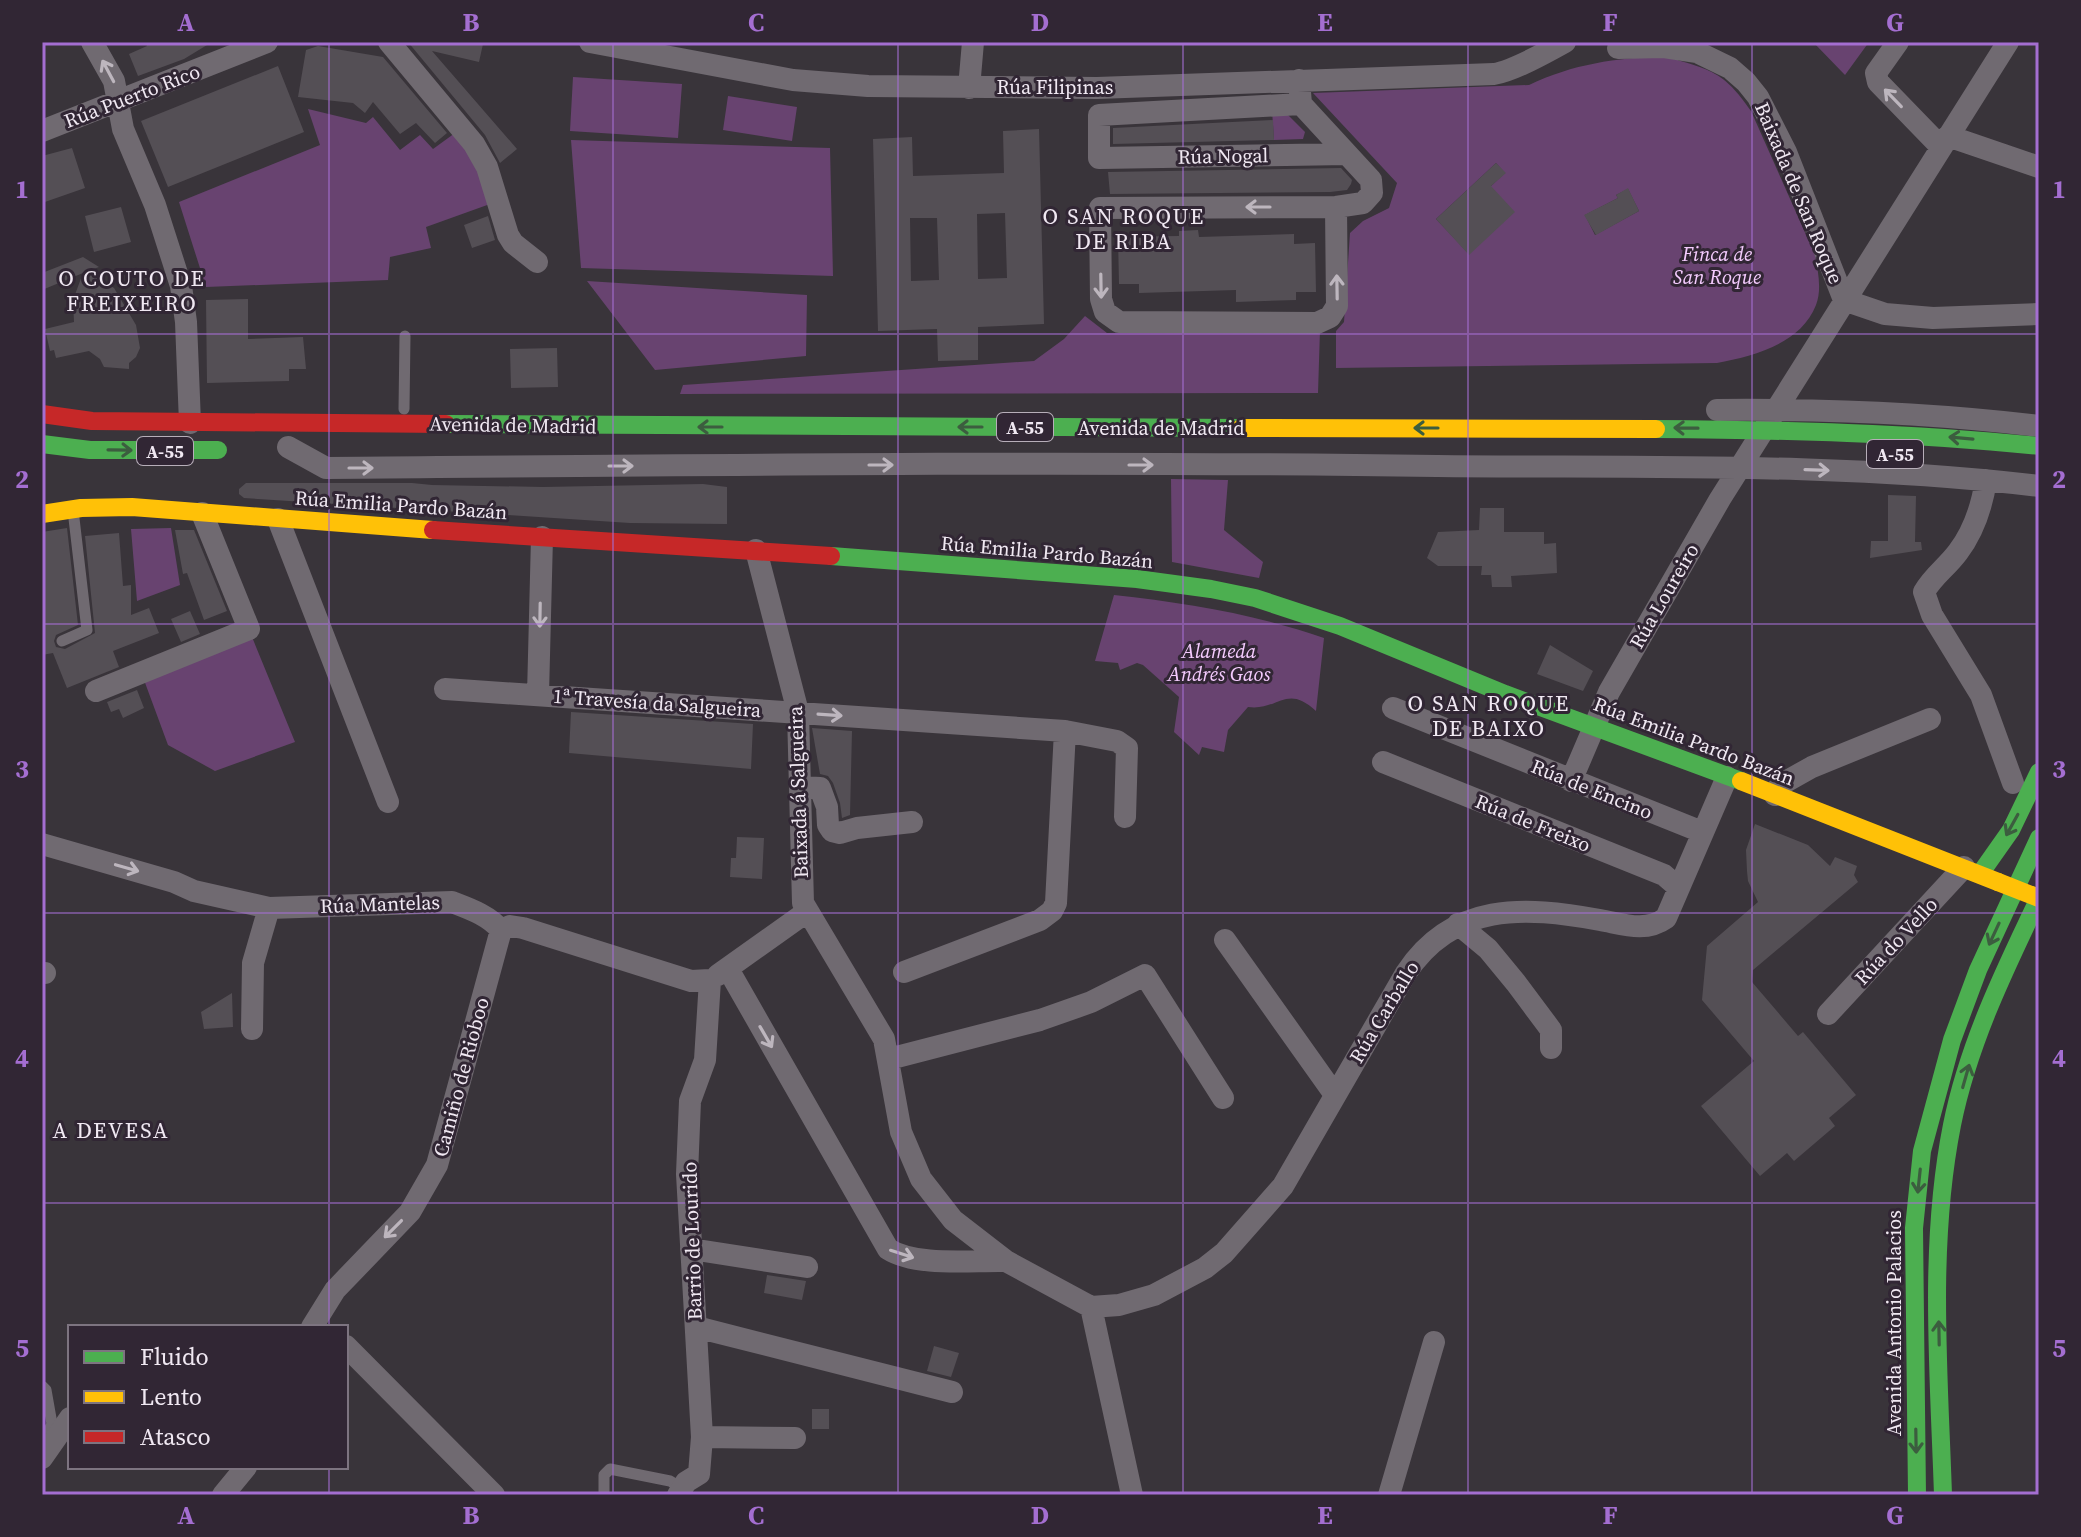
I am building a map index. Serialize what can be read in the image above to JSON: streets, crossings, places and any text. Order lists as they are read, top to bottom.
{
  "streets": {
    "main road": [
      "Avenida de Madrid",
      "A-55",
      "Rúa Emilia Pardo Bazán",
      "Avenida Antonio Palacios"
    ],
    "street": [
      "Rúa Filipinas",
      "Rúa Puerto Rico",
      "Rúa Nogal",
      "Baixada de San Roque",
      "Rúa Loureiro",
      "1ª Travesía da Salgueira",
      "Rúa de Encino",
      "Baixada á Salgueira",
      "Rúa de Freixo",
      "Rúa Mantelas",
      "Rúa do Vello",
      "Rúa Carballo",
      "Camiño de Rioboo",
      "Barrio de Lourido"
    ]
  },
  "crossings": [
    ["Baixada de San Roque", "Rúa Loureiro"],
    ["Avenida de Madrid", "Rúa Loureiro"],
    ["Rúa Emilia Pardo Bazán", "Rúa Loureiro"],
    ["Rúa Emilia Pardo Bazán", "Baixada á Salgueira"],
    ["Rúa Emilia Pardo Bazán", "Rúa do Vello"],
    ["Rúa Emilia Pardo Bazán", "Rúa Carballo"],
    ["Rúa Loureiro", "Rúa de Encino"],
    ["1ª Travesía da Salgueira", "Baixada á Salgueira"],
    ["Rúa de Encino", "Rúa Carballo"],
    ["Baixada á Salgueira", "Rúa Carballo"],
    ["Rúa de Freixo", "Rúa Carballo"],
    ["Rúa Mantelas", "Camiño de Rioboo"],
    ["Rúa Mantelas", "Barrio de Lourido"]
  ],
  "one_way": ["1ª Travesía da Salgueira", "Camiño de Rioboo"],
  "districts": [
    "O SAN ROQUE DE RIBA",
    "O COUTO DE FREIXEIRO",
    "O SAN ROQUE DE BAIXO",
    "A DEVESA"
  ],
  "parks": ["Finca de San Roque", "Alameda Andrés Gaos"],
  "legend": ["Fluido", "Lento", "Atasco"],
  "grid": {
    "columns": [
      "A",
      "B",
      "C",
      "D",
      "E",
      "F",
      "G"
    ],
    "rows": [
      "1",
      "2",
      "3",
      "4",
      "5"
    ]
  }
}
